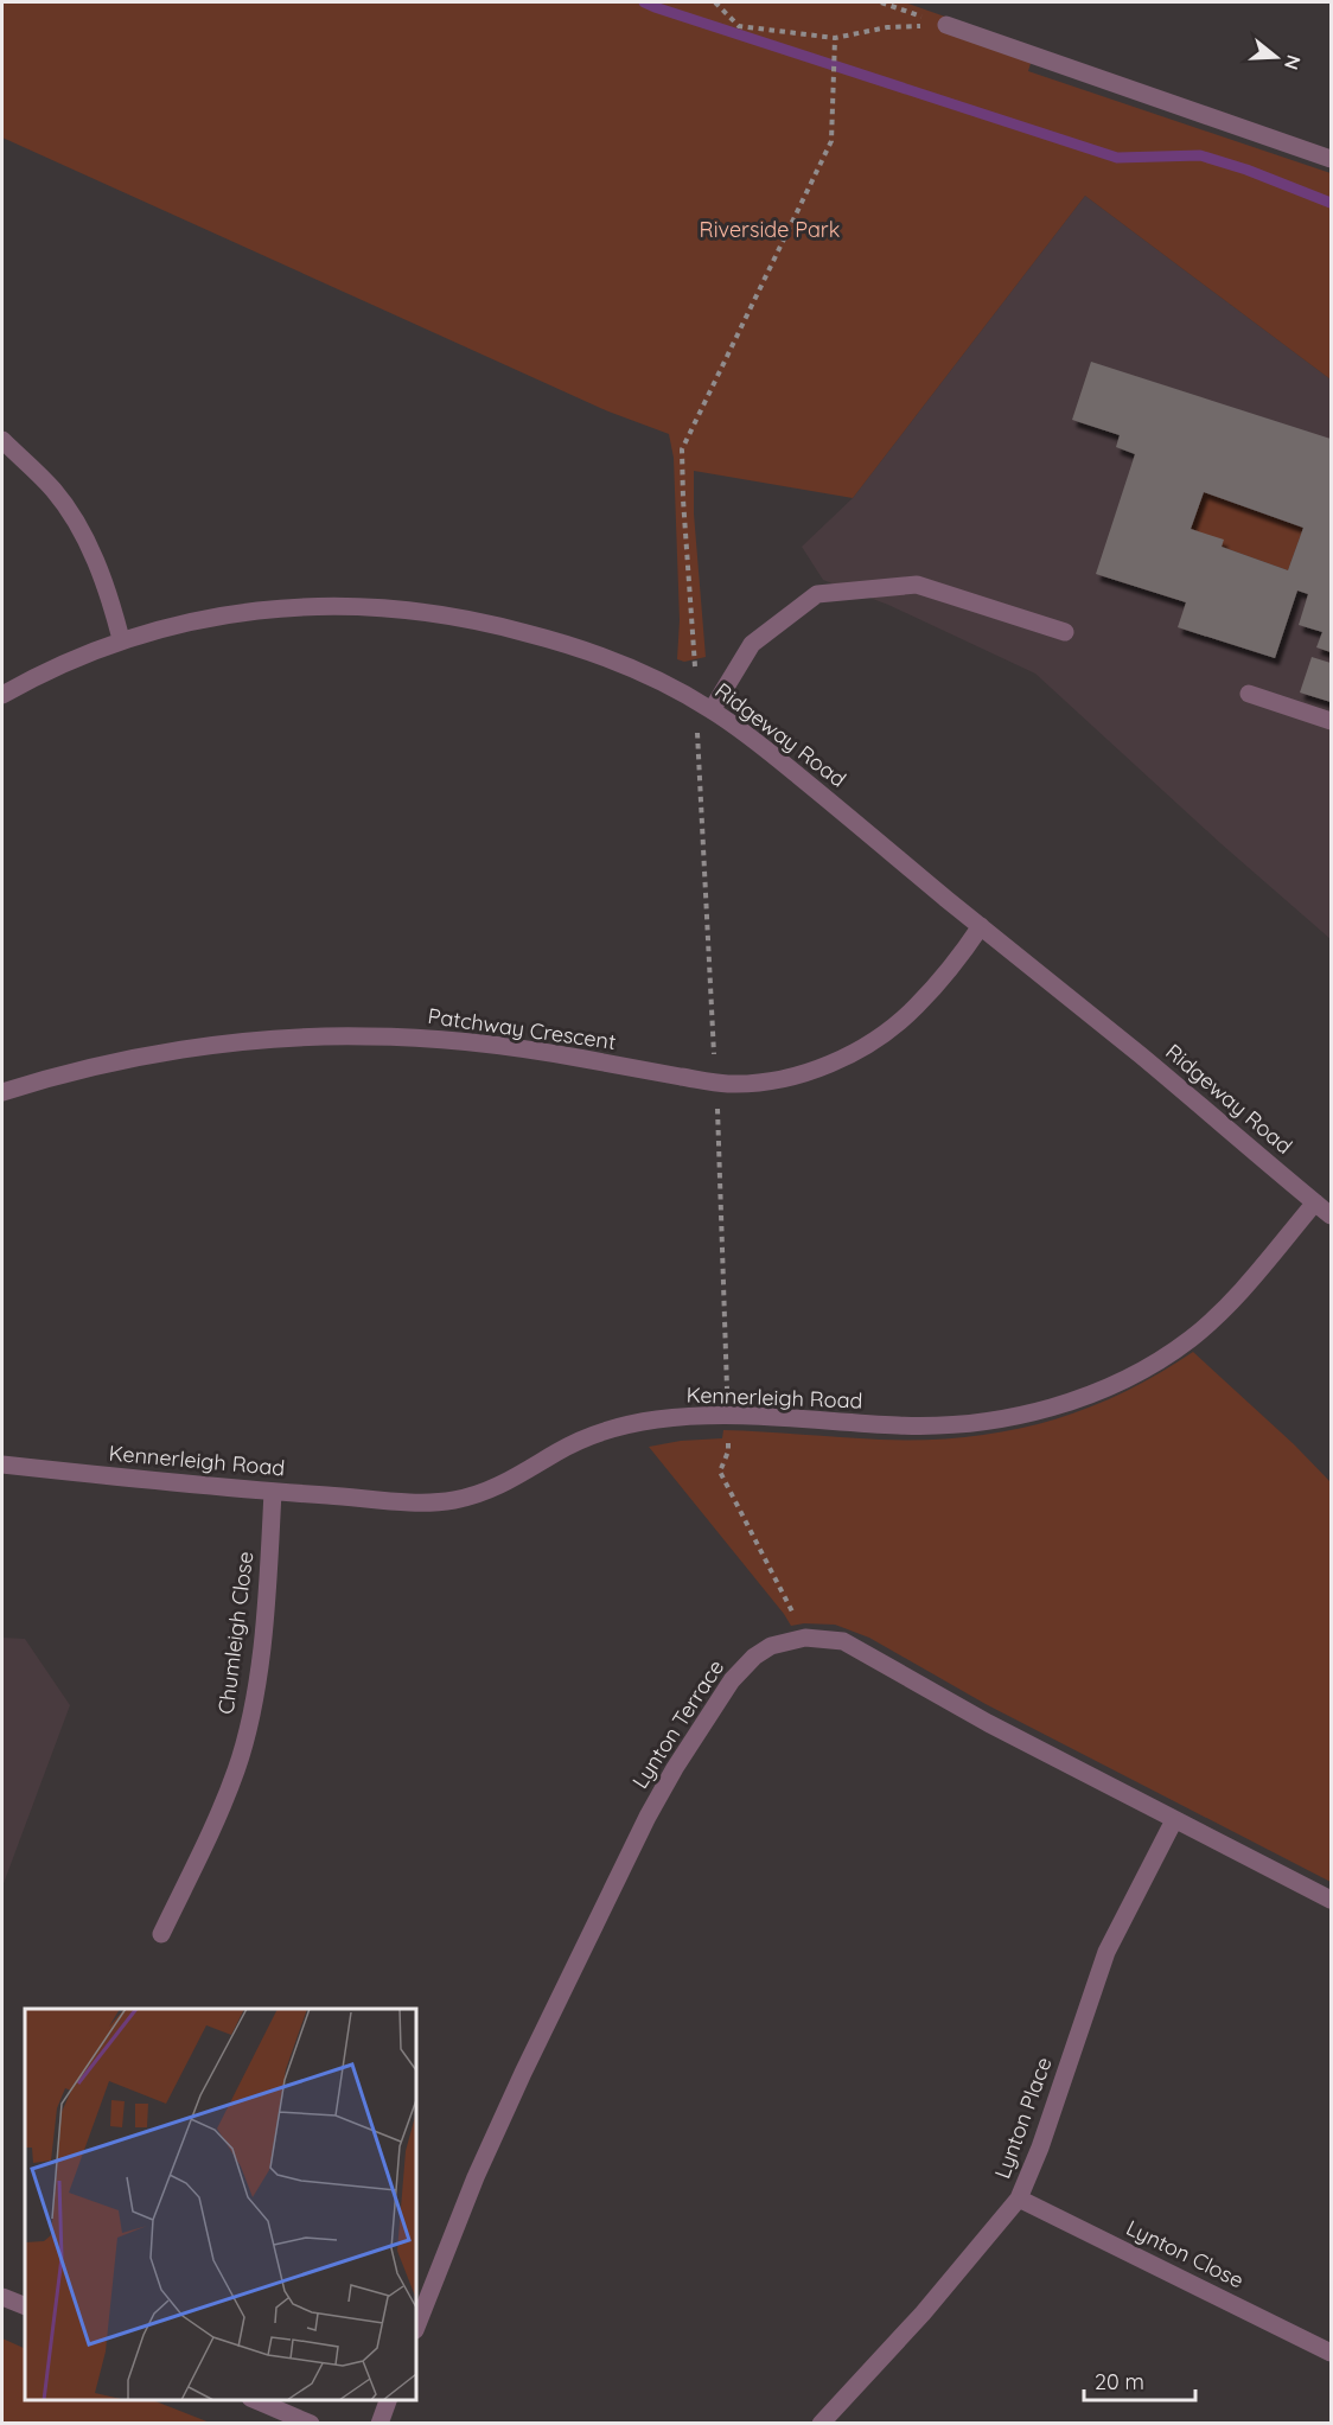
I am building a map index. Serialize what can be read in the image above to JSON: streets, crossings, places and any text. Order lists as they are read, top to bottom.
{
  "streets": {
    "street": [
      "Ridgeway Road",
      "Patchway Crescent",
      "Kennerleigh Road",
      "Chumleigh Close",
      "Lynton Terrace",
      "Lynton Place",
      "Lynton Close"
    ]
  },
  "crossings": [
    ["Ridgeway Road", "Patchway Crescent"],
    ["Ridgeway Road", "Kennerleigh Road"],
    ["Kennerleigh Road", "Chumleigh Close"],
    ["Lynton Terrace", "Lynton Place"],
    ["Lynton Place", "Lynton Close"]
  ],
  "parks": ["Riverside Park"],
  "scale_bar": "20 m",
  "north": "right"
}
